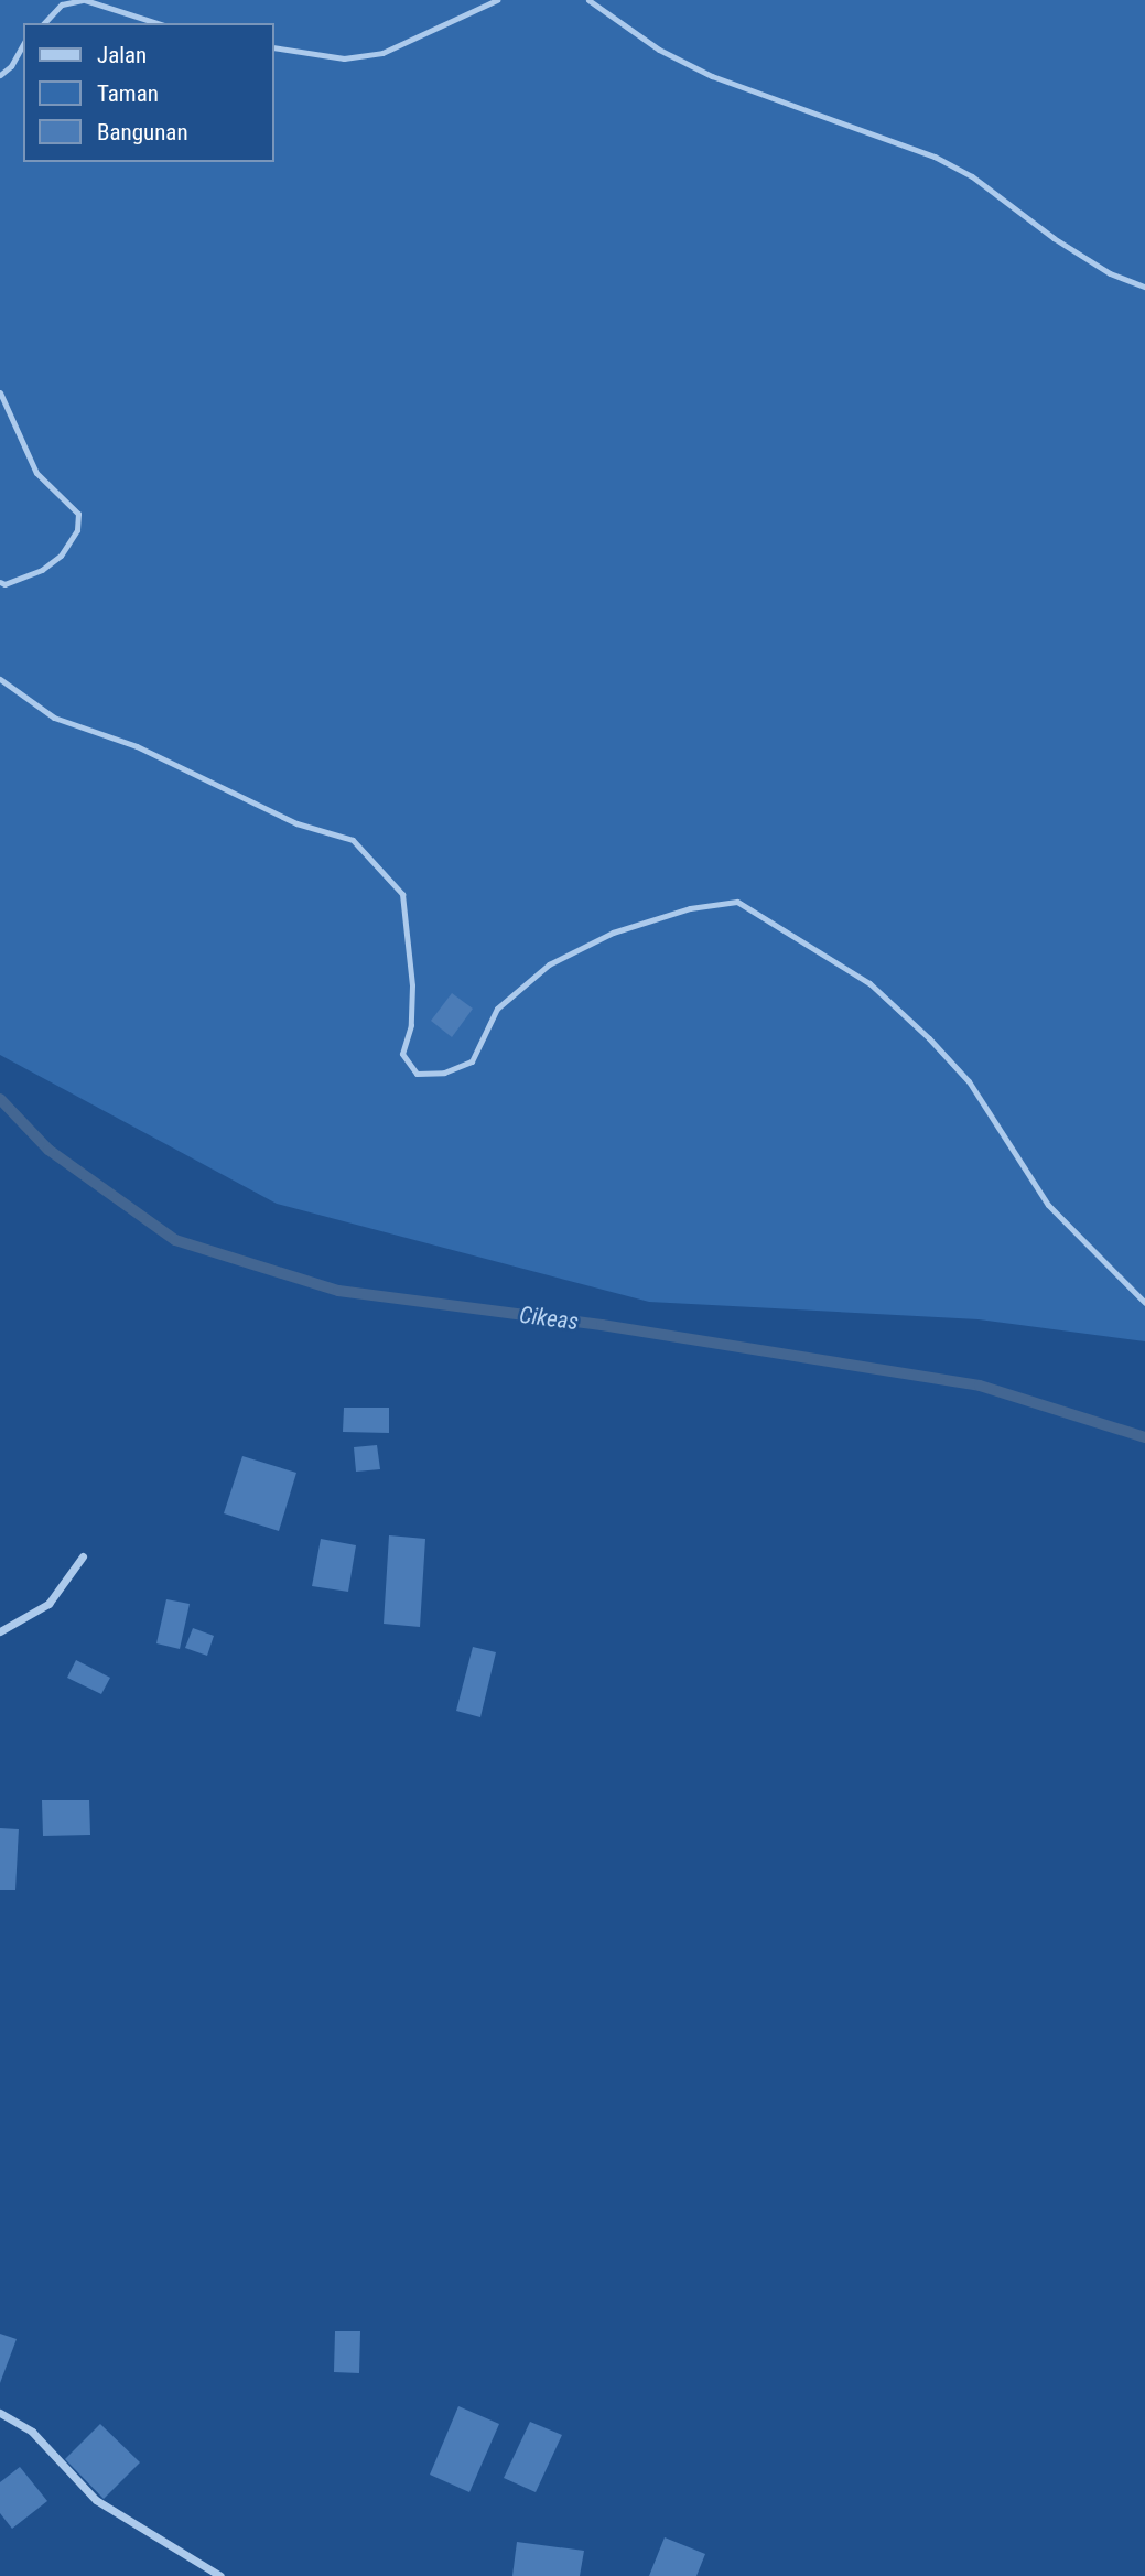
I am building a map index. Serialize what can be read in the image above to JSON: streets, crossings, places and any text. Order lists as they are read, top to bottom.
{
  "water": ["Cikeas"],
  "legend": ["Jalan", "Taman", "Bangunan"]
}
